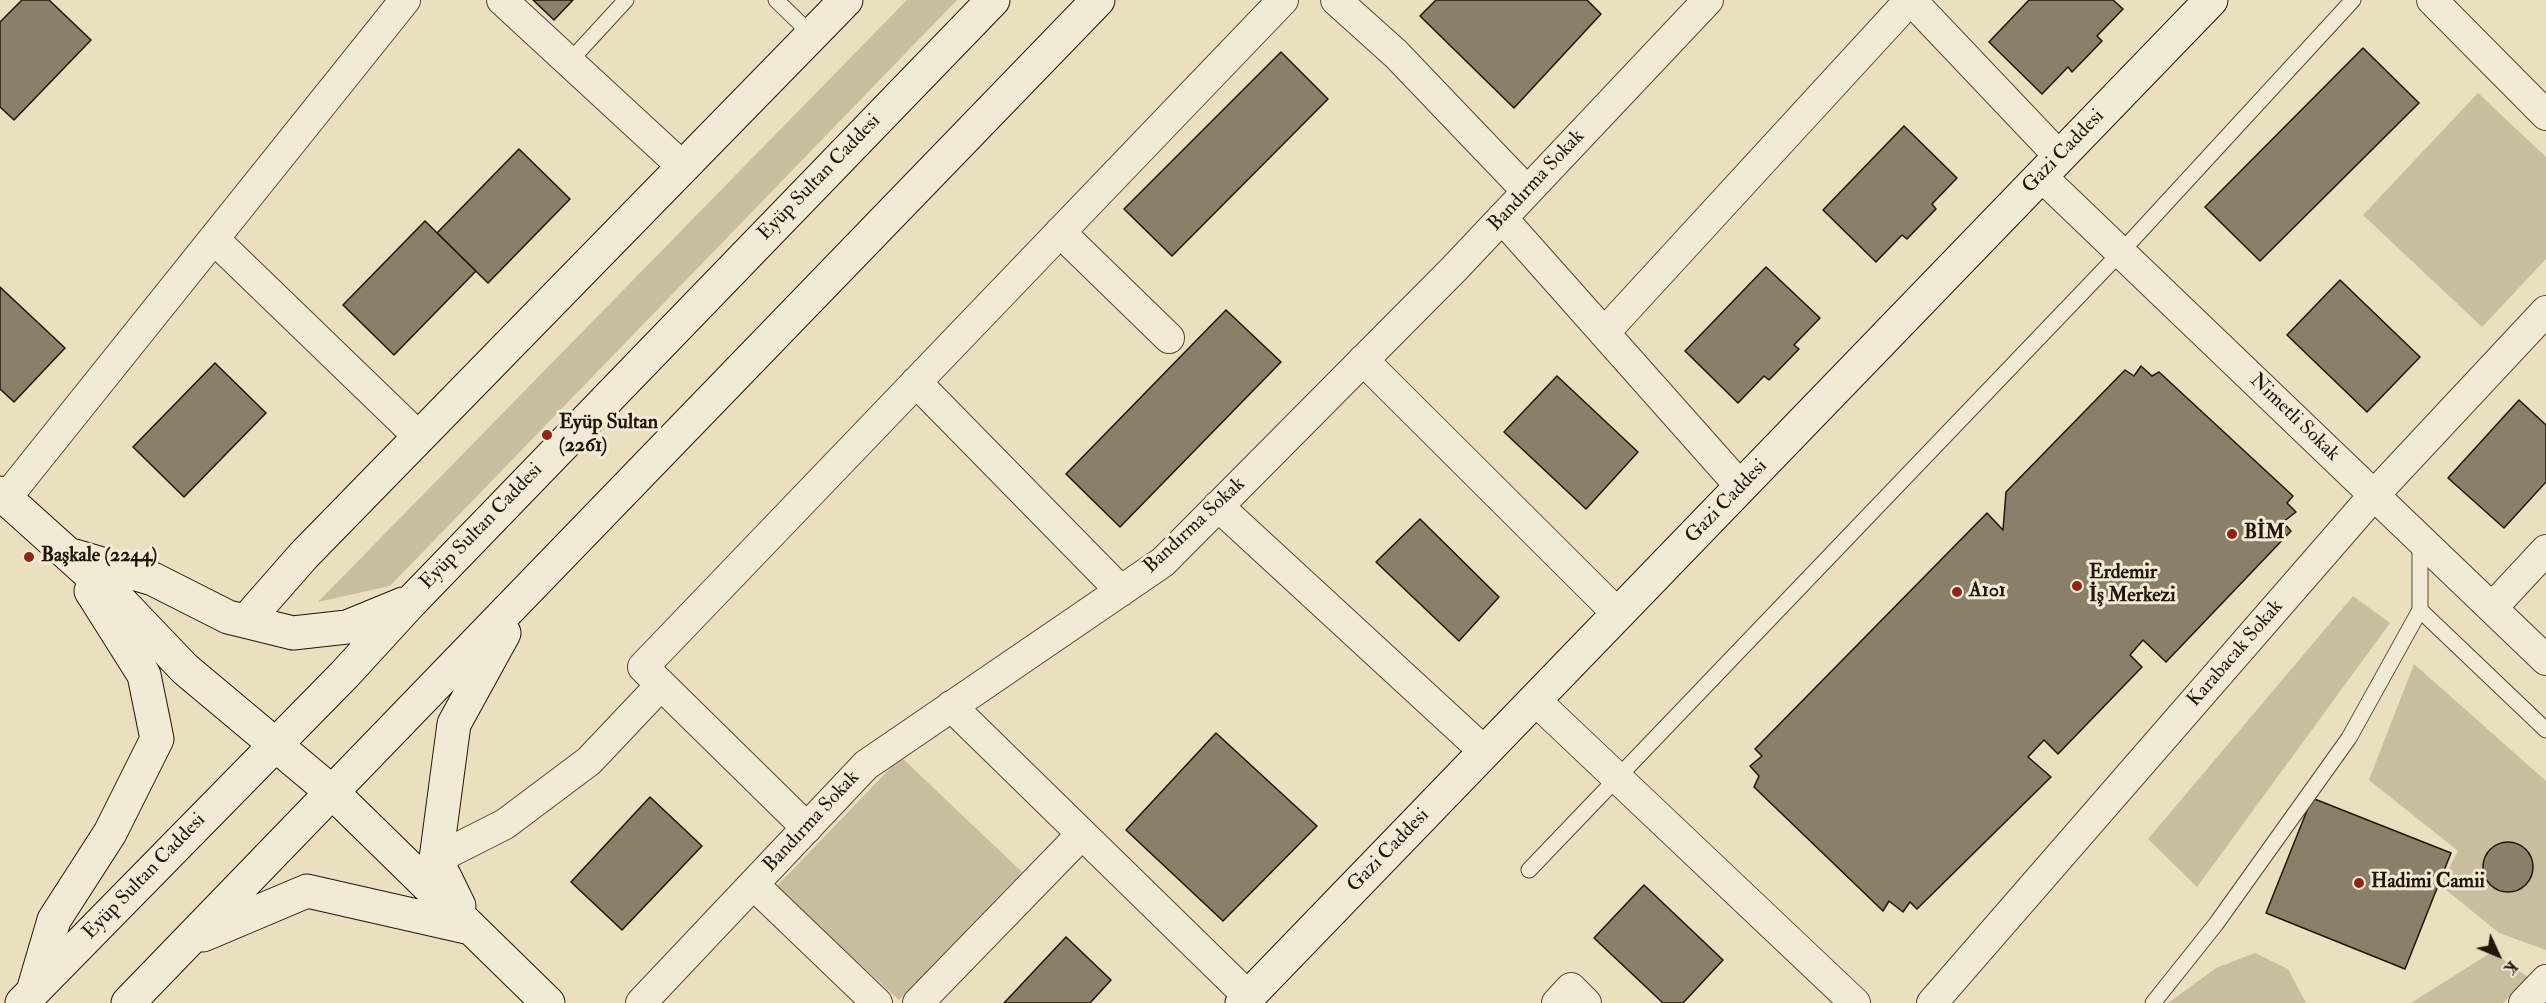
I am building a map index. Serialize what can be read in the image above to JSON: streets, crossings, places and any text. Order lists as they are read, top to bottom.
{
  "streets": {
    "street": [
      "Gazi Caddesi",
      "Eyüp Sultan Caddesi",
      "Bandırma Sokak",
      "Nimetli Sokak",
      "Karabacak Sokak"
    ]
  },
  "crossings": [
    ["Gazi Caddesi", "Nimetli Sokak"],
    ["Nimetli Sokak", "Karabacak Sokak"]
  ],
  "places": [
    "Eyüp Sultan (2261)",
    "BİM",
    "Başkale (2244)",
    "Erdemir İş Merkezi",
    "A101",
    "Hadimi Camii"
  ],
  "north": "bottom right"
}
